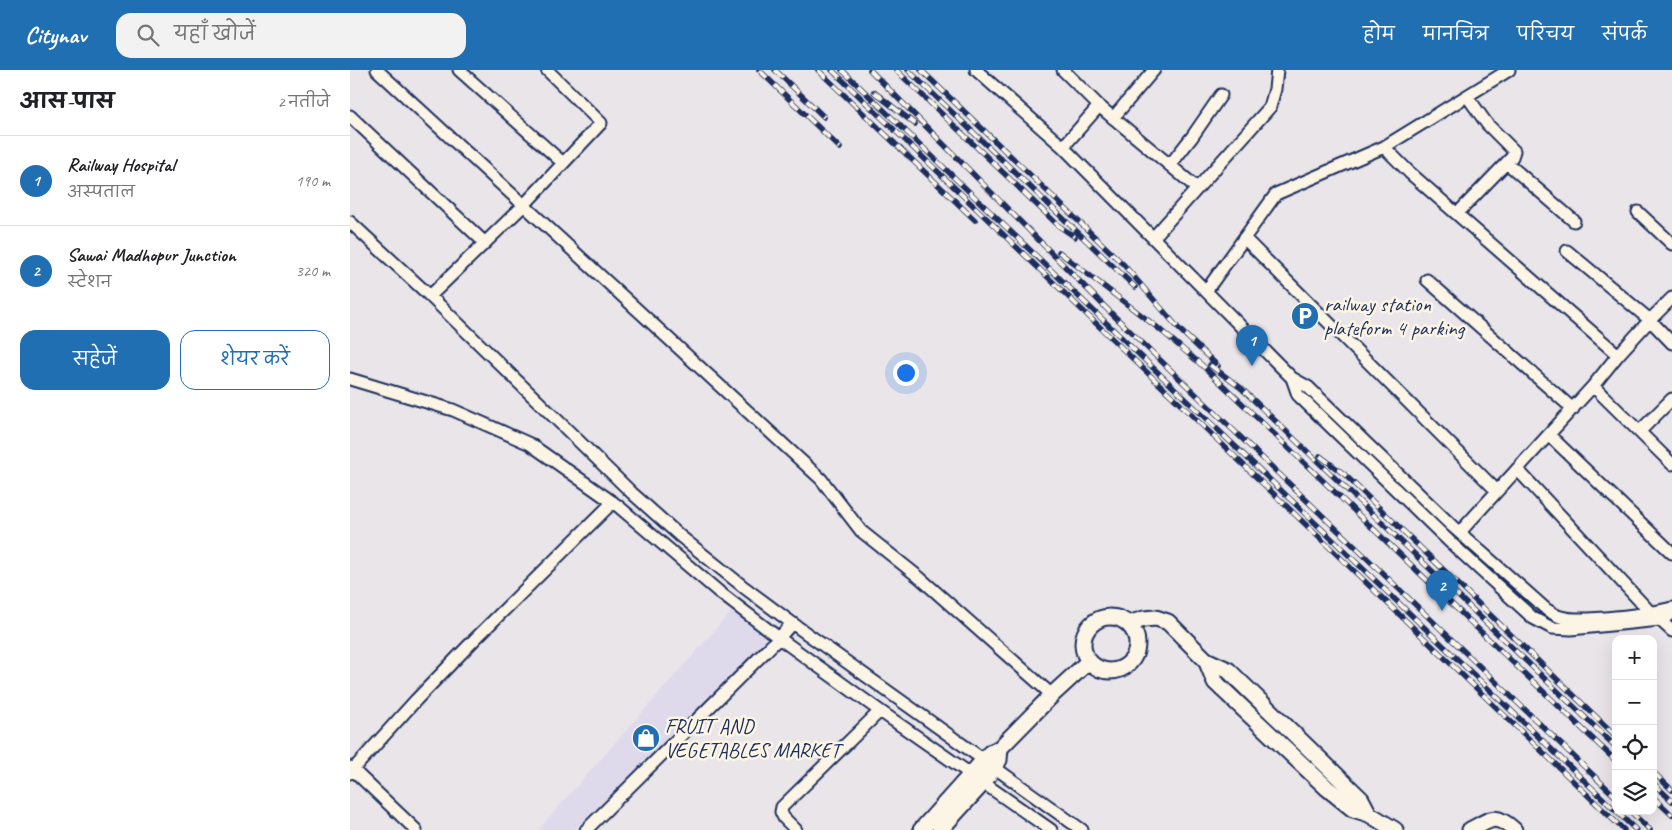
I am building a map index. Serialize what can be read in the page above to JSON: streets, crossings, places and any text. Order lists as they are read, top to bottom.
{
  "places": {
    "parking": ["railway station plateform 4 parking"],
    "shop": ["FRUIT AND VEGETABLES MARKET"]
  },
  "page": {
    "header": "Citynav",
    "search": "यहाँ खोजें",
    "nav": [
      "होम",
      "मानचित्र",
      "परिचय",
      "संपर्क"
    ],
    "heading": ["आस-पास", "2 नतीजे"],
    "list": [
      {
        "mark": "1",
        "name": "Railway Hospital",
        "note": "अस्पताल",
        "value": "190 m"
      },
      {
        "mark": "2",
        "name": "Sawai Madhopur Junction",
        "note": "स्टेशन",
        "value": "320 m"
      }
    ],
    "buttons": ["सहेजें", "शेयर करें"],
    "pins": ["1", "2"],
    "map_buttons": ["+", "−"]
  }
}
